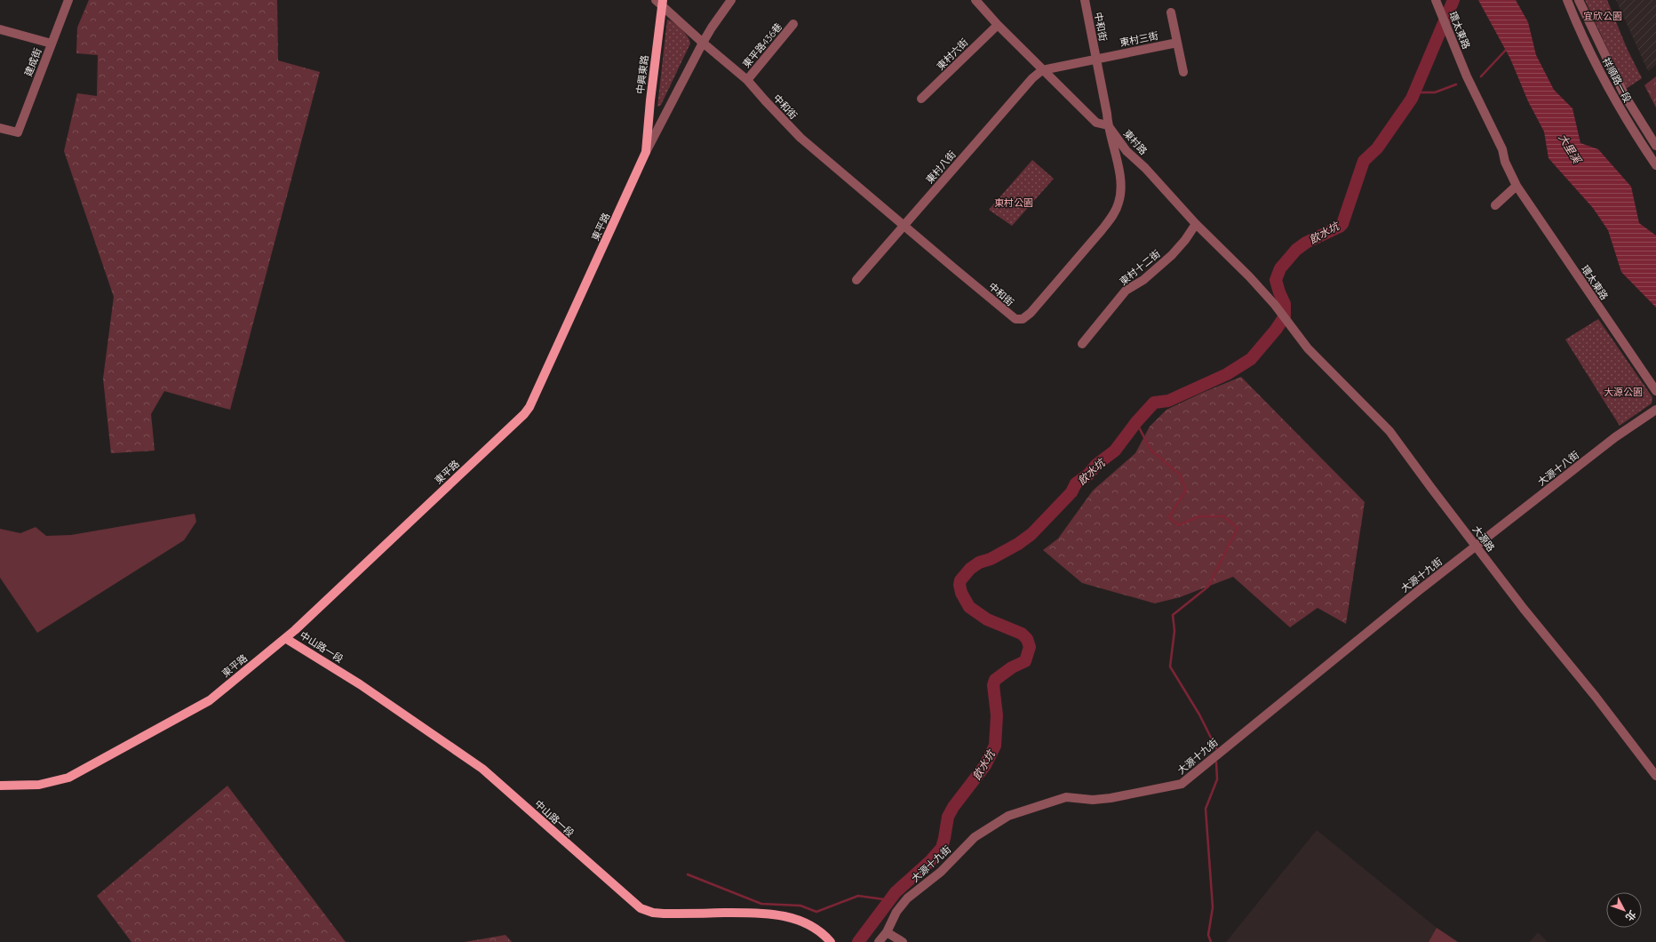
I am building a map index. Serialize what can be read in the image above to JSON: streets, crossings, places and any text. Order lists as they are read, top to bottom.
{
  "streets": {
    "main road": ["中興東路", "東平路", "中山路一段"],
    "street": [
      "中和街",
      "環太東路",
      "東村三街",
      "東平路436巷",
      "東村六街",
      "建成街",
      "祥順路一段",
      "東村路",
      "東村八街",
      "東村十二街",
      "大源十八街",
      "大源路",
      "大源十九街"
    ]
  },
  "crossings": [
    ["中和街", "東村三街"],
    ["中和街", "東平路436巷"],
    ["中和街", "中興東路"],
    ["中和街", "東村路"],
    ["中和街", "東村八街"],
    ["中和街", "東平路"],
    ["東村三街", "東村八街"],
    ["中興東路", "東平路"],
    ["東村路", "東村十二街"],
    ["東村路", "大源路"],
    ["東平路", "中山路一段"],
    ["大源十八街", "大源路"],
    ["大源十八街", "大源十九街"],
    ["大源路", "大源十九街"]
  ],
  "water": ["大里溪", "飲水坑"],
  "parks": ["宜欣公園", "東村公園", "大源公園"],
  "north": "bottom right"
}
